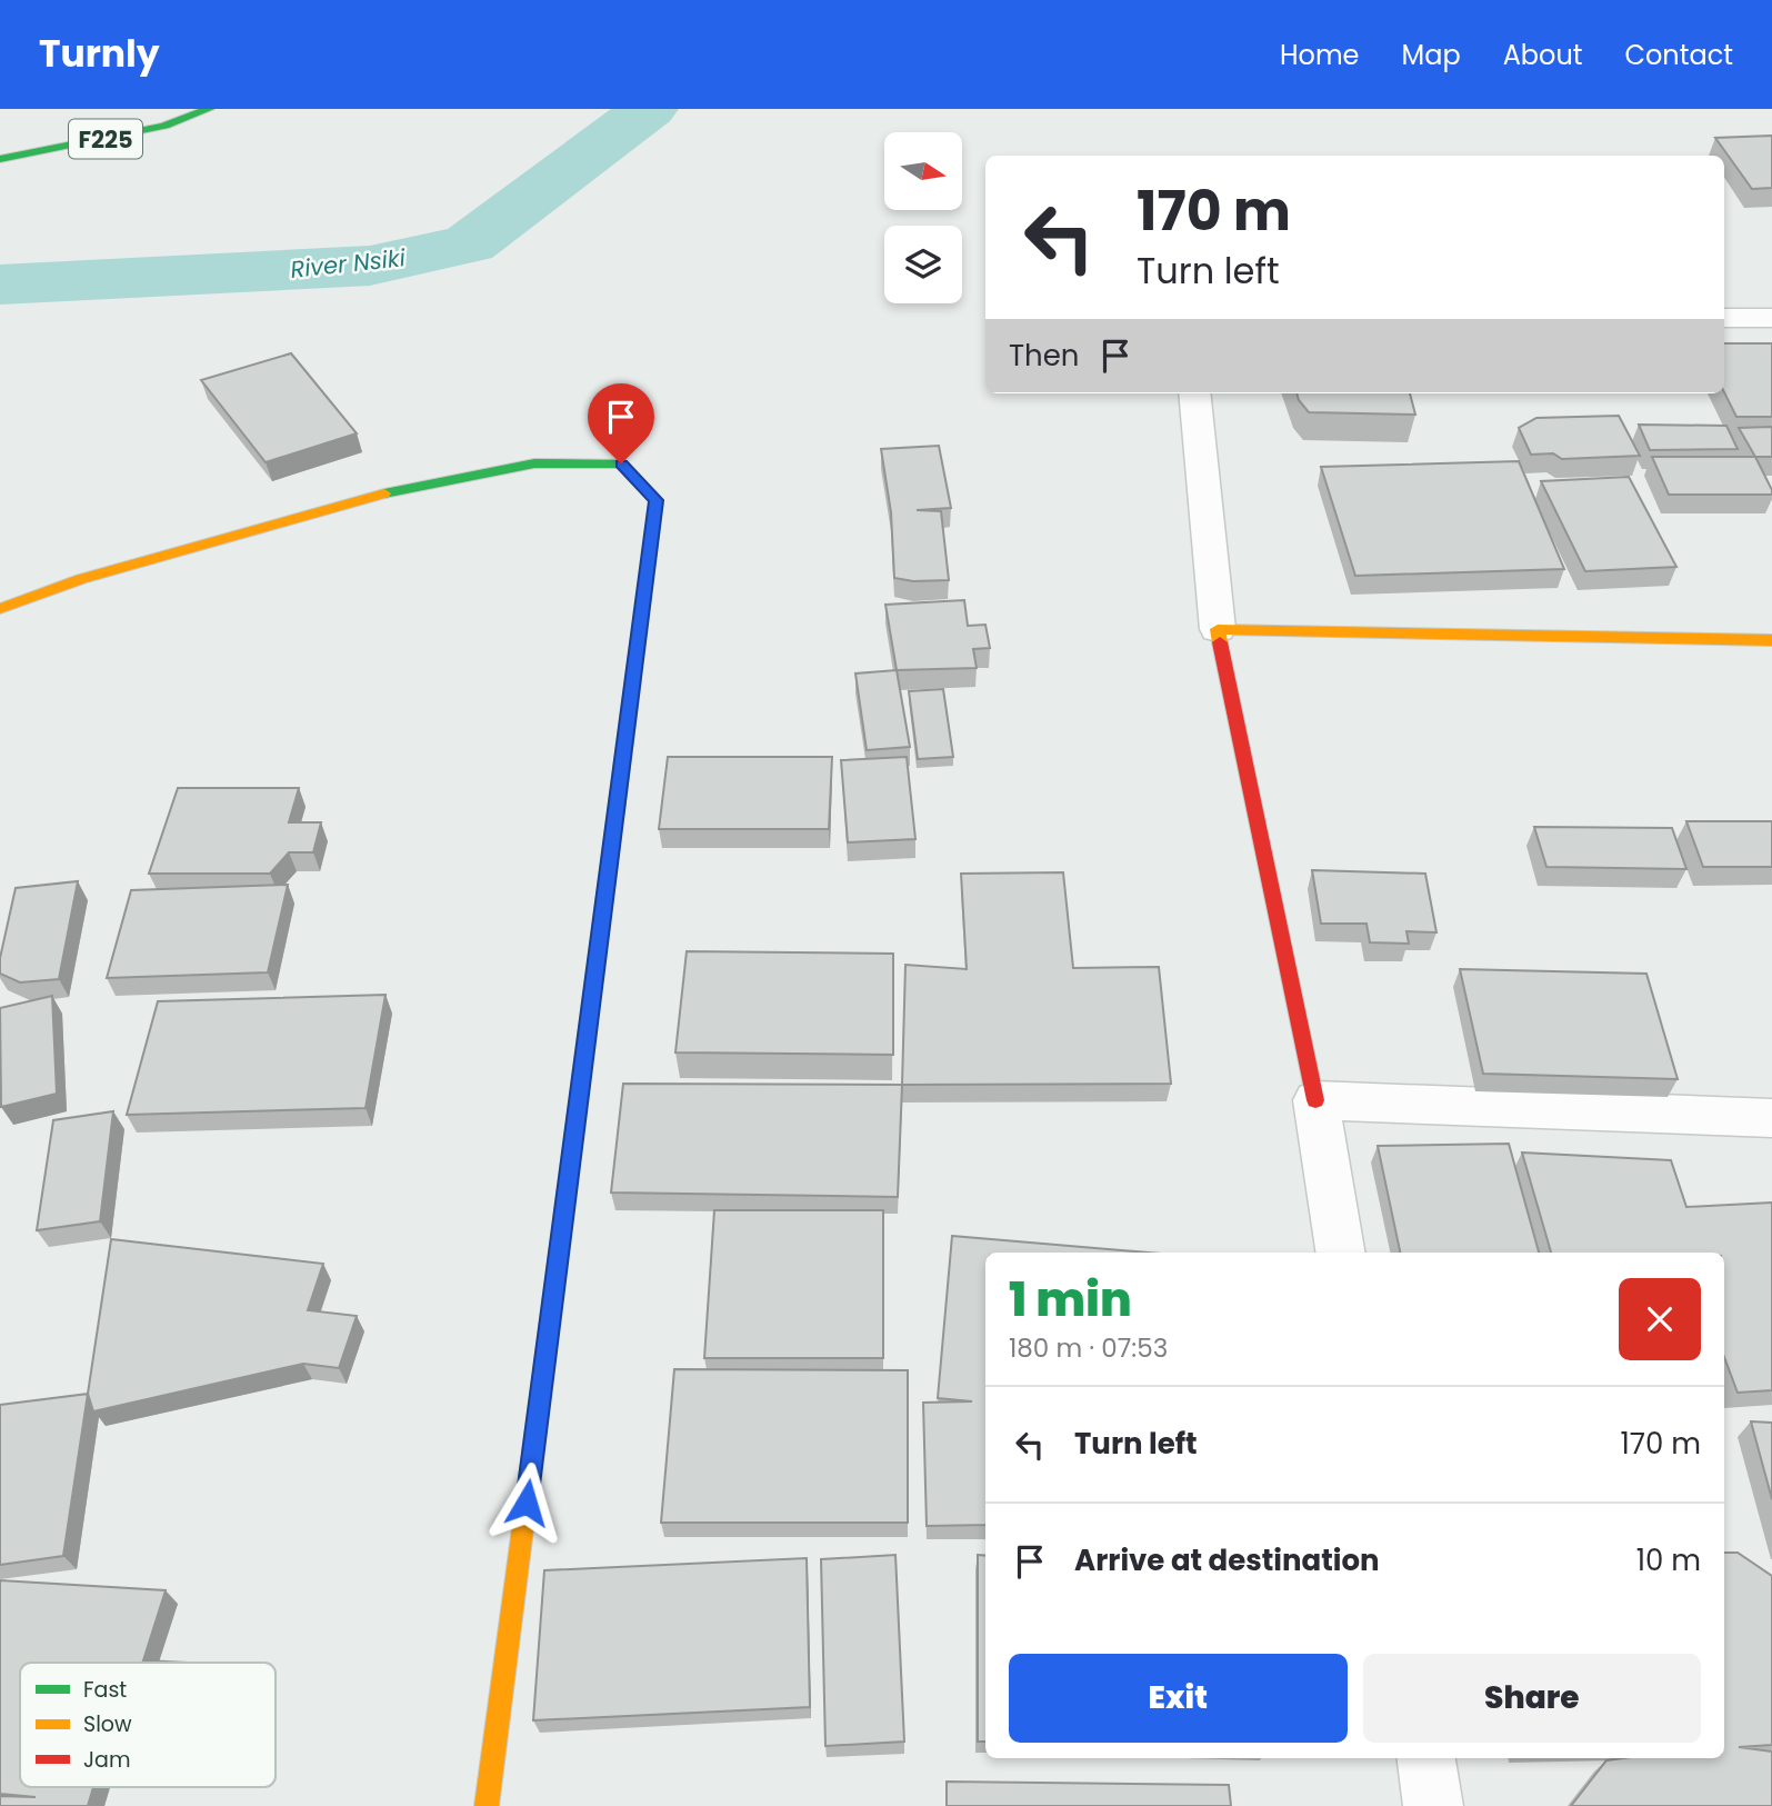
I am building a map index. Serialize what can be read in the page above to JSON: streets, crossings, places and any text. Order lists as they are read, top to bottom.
{
  "streets": {
    "street": ["F225"]
  },
  "water": ["River Nsiki"],
  "legend": ["Fast", "Slow", "Jam"],
  "north": "right",
  "page": {
    "header": "Turnly",
    "nav": [
      "Home",
      "Map",
      "About",
      "Contact"
    ],
    "turn": ["170 m", "Turn left"],
    "then": "Then",
    "heading": ["1 min", "180 m · 07:53"],
    "list": [
      {
        "name": "Turn left",
        "value": "170 m"
      },
      {
        "name": "Arrive at destination",
        "value": "10 m"
      }
    ],
    "buttons": ["Exit", "Share"]
  }
}
